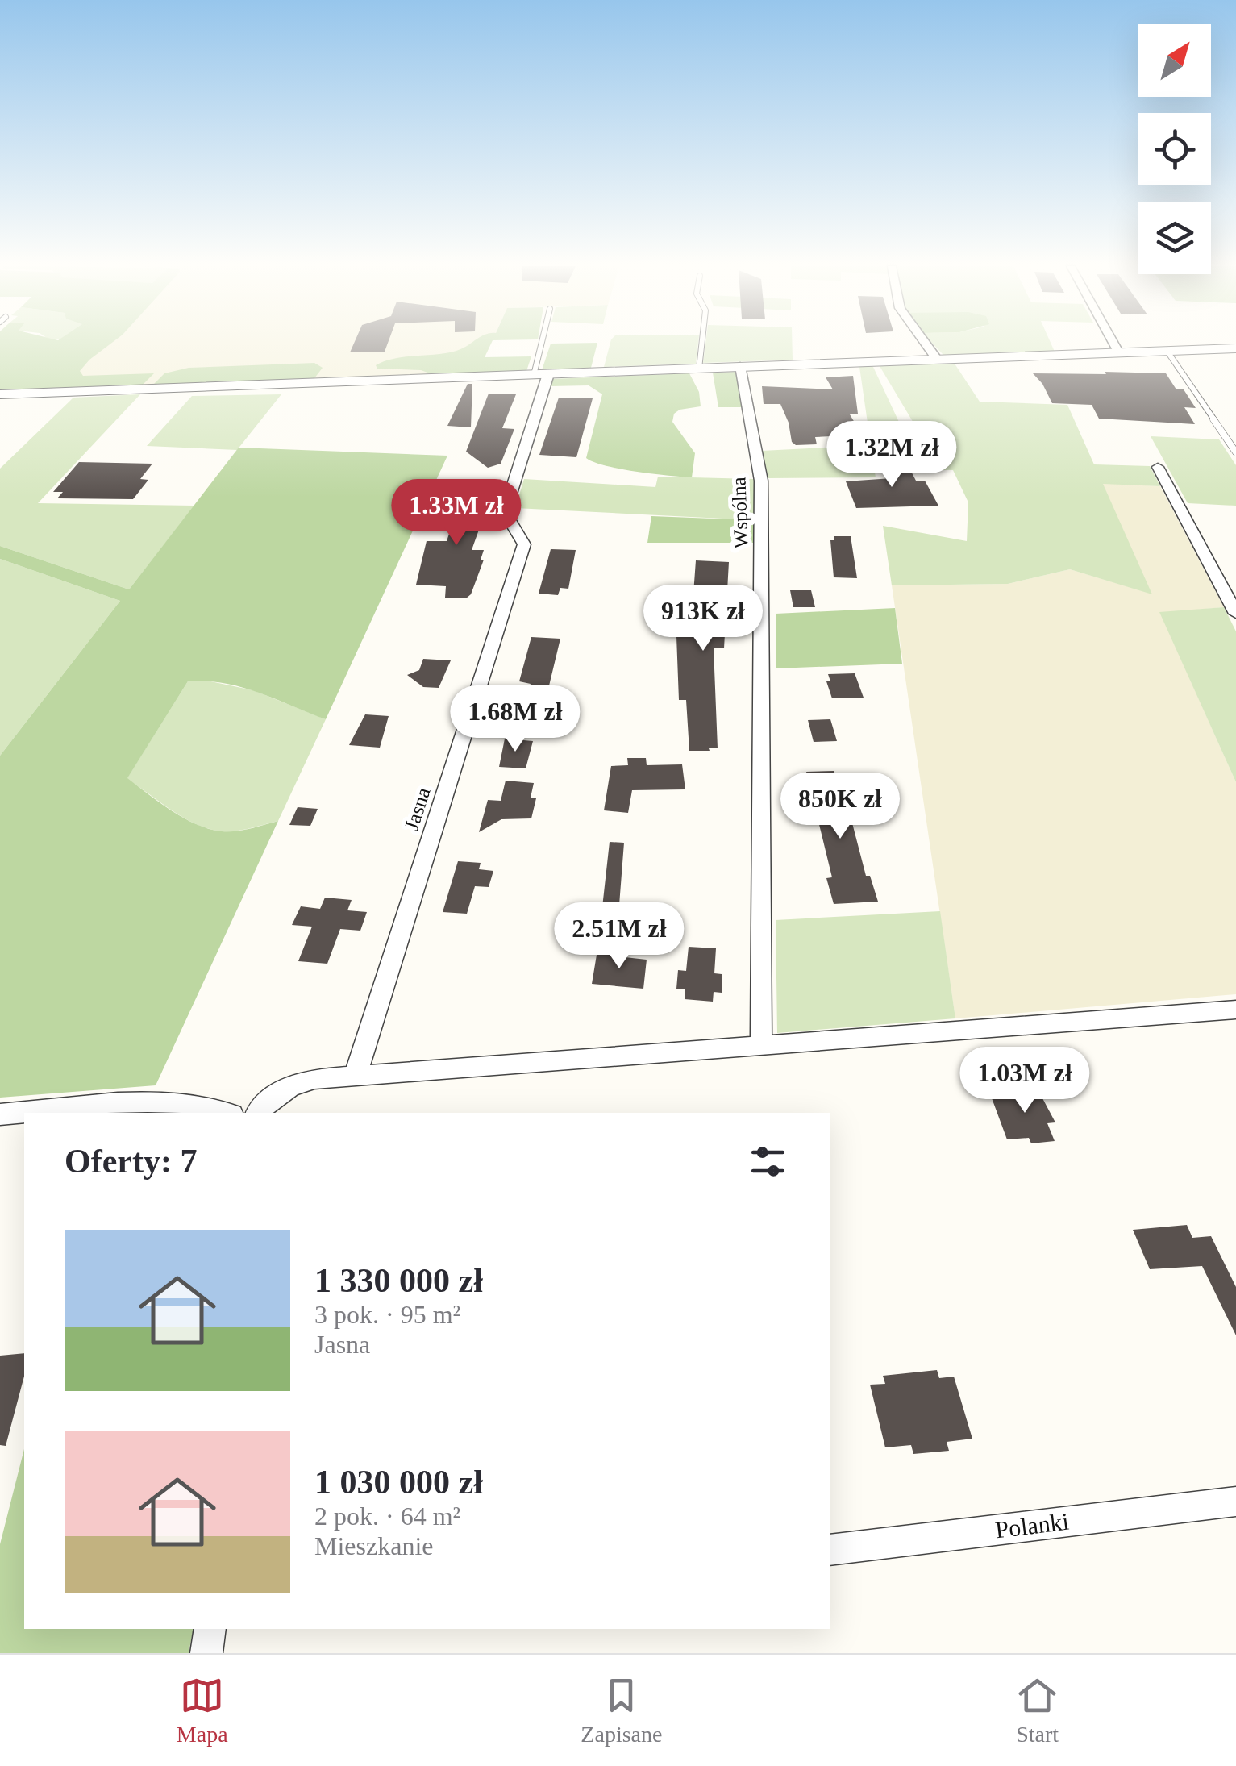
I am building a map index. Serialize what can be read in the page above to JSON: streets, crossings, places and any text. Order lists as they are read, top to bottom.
{
  "streets": {
    "street": ["Wspólna", "Jasna", "Polanki"]
  },
  "north": "top right",
  "page": {
    "price": [
      "1.32M zł",
      "1.33M zł",
      "913K zł",
      "1.68M zł",
      "850K zł",
      "2.51M zł",
      "1.03M zł"
    ],
    "heading": "Oferty: 7",
    "list": [
      {
        "name": "1 330 000 zł",
        "note": "3 pok. · 95 m² · Jasna"
      },
      {
        "name": "1 030 000 zł",
        "note": "2 pok. · 64 m² · Mieszkanie"
      }
    ],
    "tabs": ["Mapa", "Zapisane", "Start"]
  }
}
